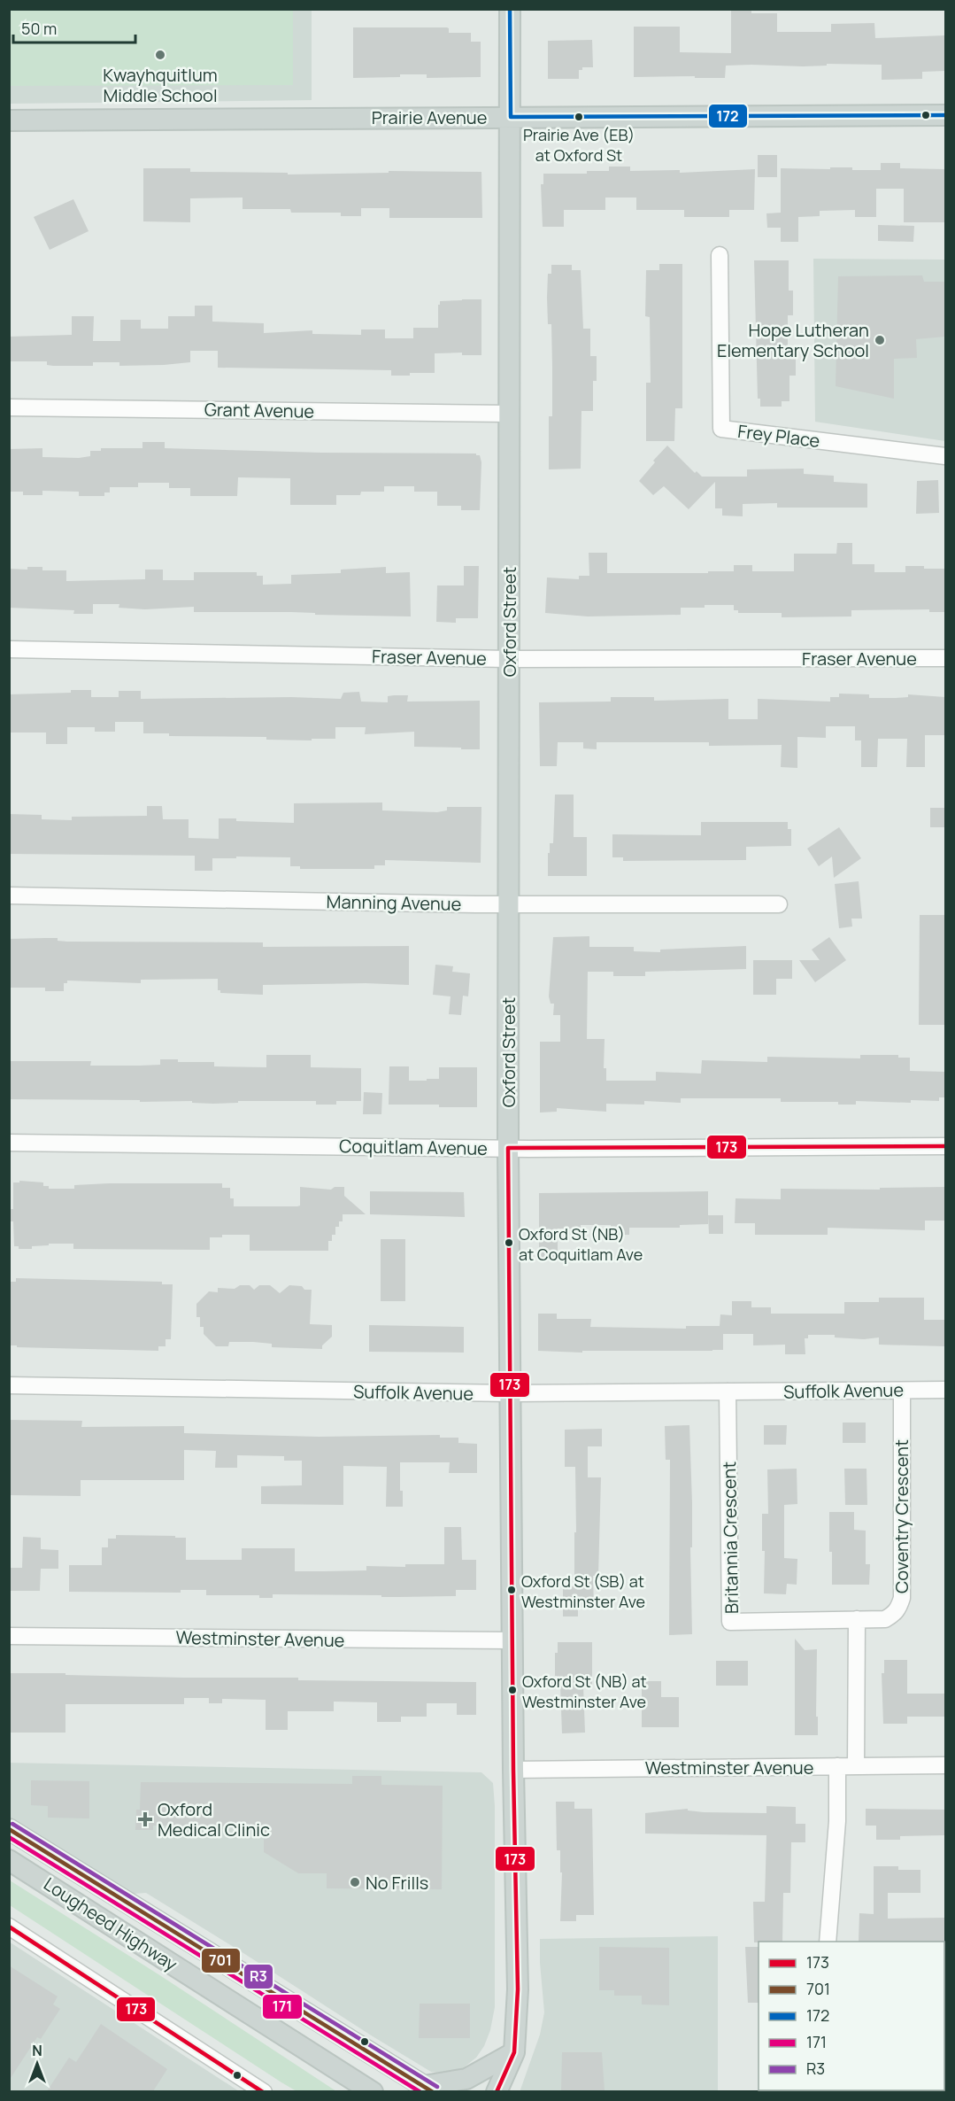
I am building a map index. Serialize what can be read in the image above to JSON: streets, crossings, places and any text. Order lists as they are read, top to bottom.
{
  "streets": {
    "main road": ["Prairie Avenue", "Oxford Street", "Lougheed Highway"],
    "street": [
      "Grant Avenue",
      "Frey Place",
      "Fraser Avenue",
      "Manning Avenue",
      "Coquitlam Avenue",
      "Suffolk Avenue",
      "Coventry Crescent",
      "Britannia Crescent",
      "Westminster Avenue"
    ]
  },
  "crossings": [
    ["Prairie Avenue", "Oxford Street"],
    ["Grant Avenue", "Oxford Street"],
    ["Oxford Street", "Fraser Avenue"],
    ["Oxford Street", "Manning Avenue"],
    ["Oxford Street", "Coquitlam Avenue"],
    ["Oxford Street", "Suffolk Avenue"],
    ["Oxford Street", "Westminster Avenue"],
    ["Suffolk Avenue", "Coventry Crescent"],
    ["Suffolk Avenue", "Britannia Crescent"],
    ["Coventry Crescent", "Britannia Crescent"]
  ],
  "places": {
    "other": [
      "Kwayhquitlum Middle School",
      "Prairie Ave (EB) at Oxford St",
      "Hope Lutheran Elementary School",
      "Oxford St (NB) at Coquitlam Ave",
      "Oxford St (SB) at Westminster Ave",
      "Oxford St (NB) at Westminster Ave",
      "No Frills"
    ],
    "health": ["Oxford Medical Clinic"]
  },
  "lines": [
    "transit line 172",
    "transit line 173",
    "transit line R3",
    "transit line 701",
    "transit line 171"
  ],
  "legend": [
    "173",
    "701",
    "172",
    "171",
    "R3"
  ],
  "scale_bar": "50 m",
  "north": "top"
}
